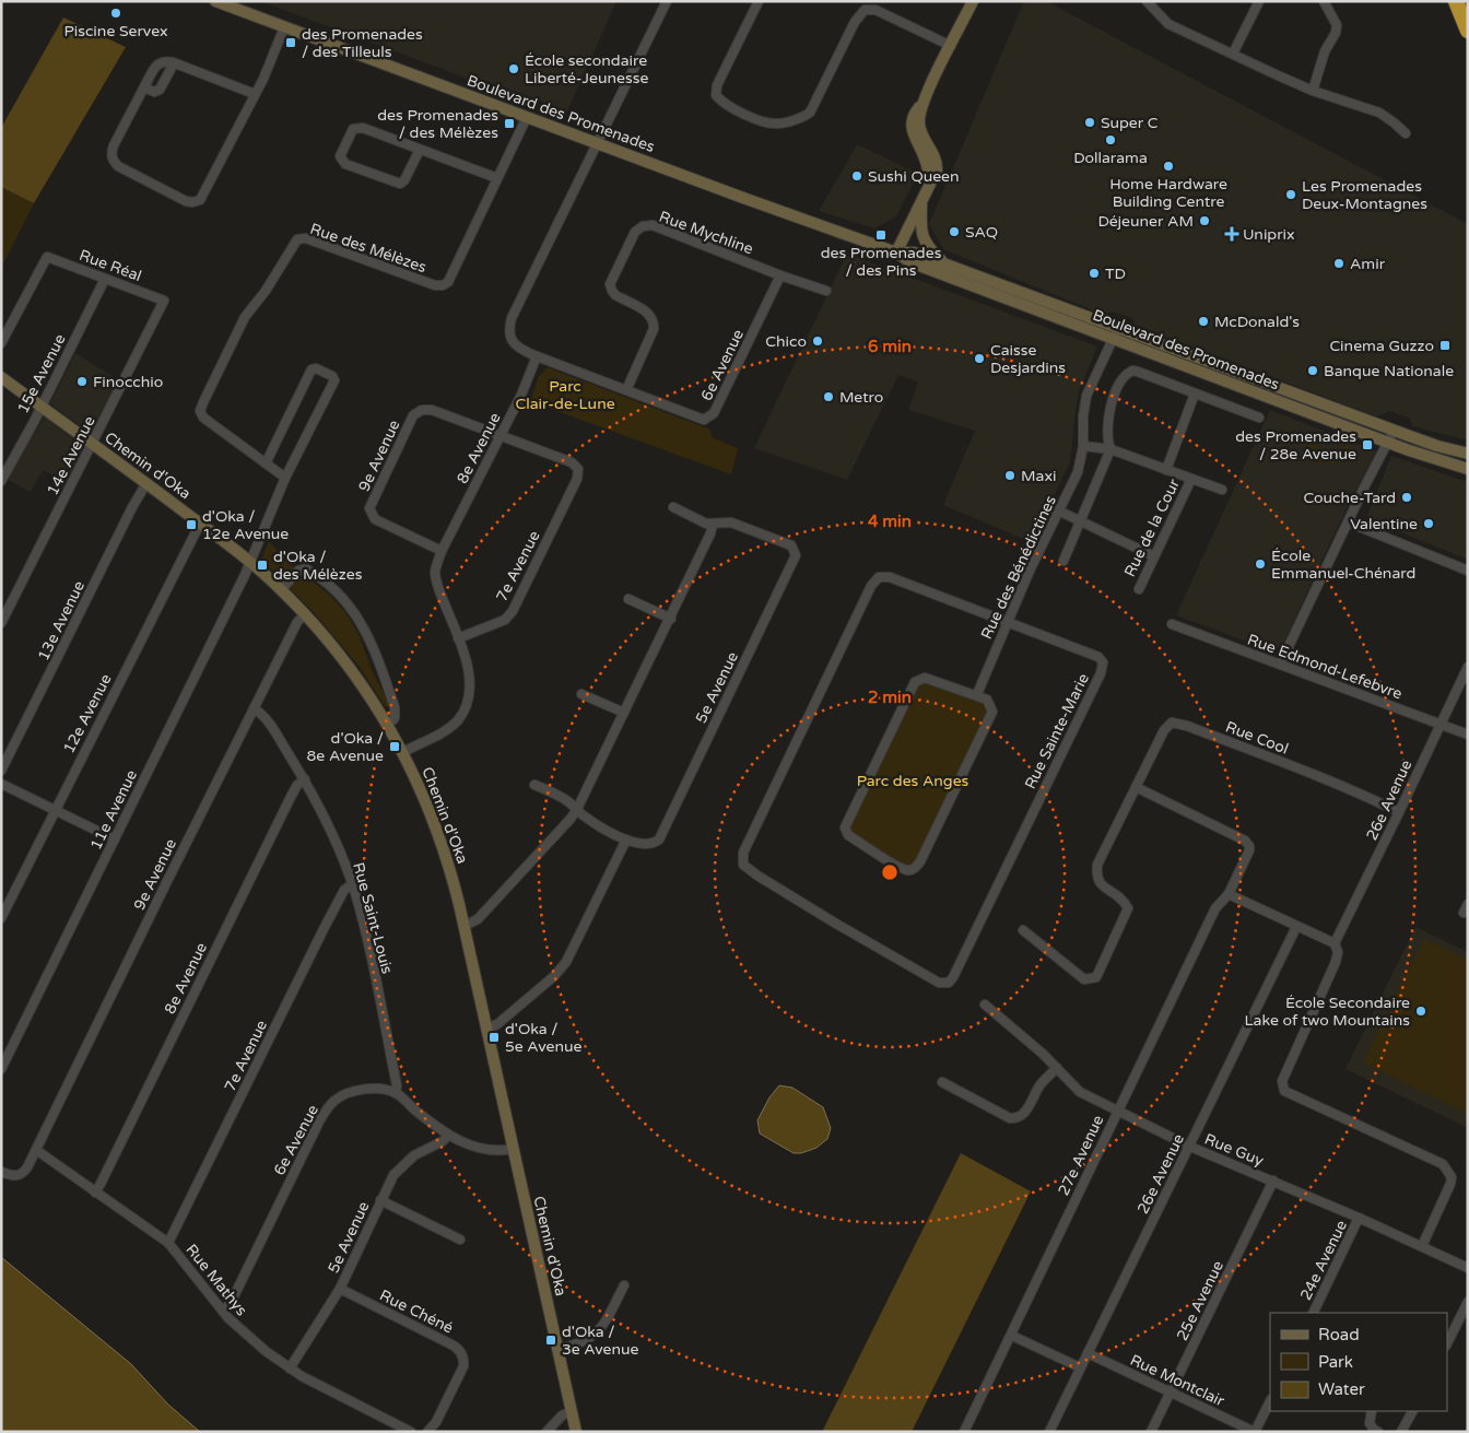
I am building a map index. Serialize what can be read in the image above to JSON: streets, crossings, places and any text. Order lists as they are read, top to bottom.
{
  "streets": {
    "street": [
      "Boulevard des Promenades",
      "Rue Mychline",
      "Rue des Mélèzes",
      "Rue Réal",
      "6e Avenue",
      "15e Avenue",
      "8e Avenue",
      "14e Avenue",
      "9e Avenue",
      "Chemin d'Oka",
      "Rue de la Cour",
      "7e Avenue",
      "Rue des Bénédictines",
      "13e Avenue",
      "Rue Edmond-Lefebvre",
      "5e Avenue",
      "12e Avenue",
      "Rue Sainte-Marie",
      "Rue Cool",
      "26e Avenue",
      "11e Avenue",
      "Rue Saint-Louis",
      "Rue Guy",
      "27e Avenue",
      "24e Avenue",
      "Rue Mathys",
      "25e Avenue",
      "Rue Chéné",
      "Rue Montclair"
    ]
  },
  "crossings": [
    ["Boulevard des Promenades", "Rue des Mélèzes"],
    ["Boulevard des Promenades", "Rue des Bénédictines"],
    ["Rue Mychline", "6e Avenue"],
    ["Rue Réal", "15e Avenue"],
    ["Rue Réal", "14e Avenue"],
    ["6e Avenue", "8e Avenue"],
    ["6e Avenue", "Rue Saint-Louis"],
    ["6e Avenue", "Rue Mathys"],
    ["15e Avenue", "Chemin d'Oka"],
    ["8e Avenue", "9e Avenue"],
    ["8e Avenue", "Chemin d'Oka"],
    ["8e Avenue", "7e Avenue"],
    ["8e Avenue", "Rue Saint-Louis"],
    ["8e Avenue", "Rue Mathys"],
    ["14e Avenue", "Chemin d'Oka"],
    ["9e Avenue", "Chemin d'Oka"],
    ["9e Avenue", "7e Avenue"],
    ["9e Avenue", "Rue Saint-Louis"],
    ["9e Avenue", "Rue Mathys"],
    ["Chemin d'Oka", "13e Avenue"],
    ["Chemin d'Oka", "12e Avenue"],
    ["Chemin d'Oka", "11e Avenue"],
    ["7e Avenue", "Rue Saint-Louis"],
    ["7e Avenue", "Rue Mathys"],
    ["Rue des Bénédictines", "Rue Sainte-Marie"],
    ["Rue Edmond-Lefebvre", "26e Avenue"],
    ["5e Avenue", "Rue Mathys"],
    ["5e Avenue", "Rue Chéné"],
    ["Rue Cool", "26e Avenue"],
    ["Rue Cool", "27e Avenue"],
    ["26e Avenue", "Rue Guy"],
    ["26e Avenue", "Rue Montclair"],
    ["Rue Guy", "27e Avenue"],
    ["Rue Guy", "24e Avenue"],
    ["Rue Guy", "25e Avenue"],
    ["25e Avenue", "Rue Montclair"]
  ],
  "parks": ["Parc Clair-de-Lune", "Parc des Anges"],
  "places": {
    "other": [
      "Piscine Servex",
      "École secondaire Liberté-Jeunesse",
      "Super C",
      "Dollarama",
      "Home Hardware Building Centre",
      "Sushi Queen",
      "Les Promenades Deux-Montagnes",
      "Déjeuner AM",
      "SAQ",
      "Amir",
      "TD",
      "McDonald's",
      "Chico",
      "Caisse Desjardins",
      "Banque Nationale",
      "Finocchio",
      "Metro",
      "Maxi",
      "Couche-Tard",
      "Valentine",
      "École Emmanuel-Chénard",
      "École Secondaire Lake of two Mountains"
    ],
    "transit": [
      "des Promenades / des Tilleuls",
      "des Promenades / des Mélèzes",
      "des Promenades / des Pins",
      "Cinema Guzzo",
      "des Promenades / 28e Avenue",
      "d'Oka / 12e Avenue",
      "d'Oka / des Mélèzes",
      "d'Oka / 8e Avenue",
      "d'Oka / 5e Avenue",
      "d'Oka / 3e Avenue"
    ],
    "health": ["Uniprix"]
  },
  "legend": ["Road", "Park", "Water"],
  "rings": ["6 min", "4 min", "2 min"]
}
